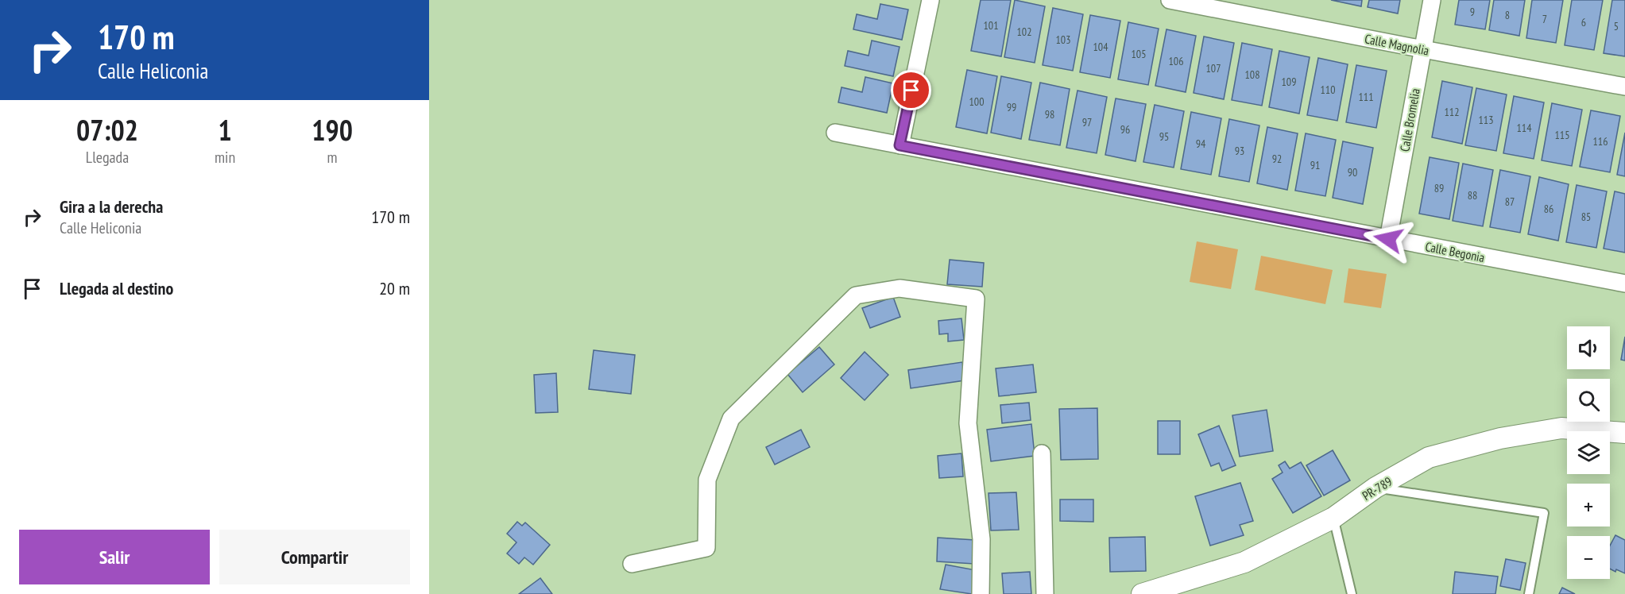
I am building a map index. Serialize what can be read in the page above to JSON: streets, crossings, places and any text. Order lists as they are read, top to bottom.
{
  "streets": {
    "street": [
      "Calle Magnolia",
      "Calle Bromelia",
      "Calle Begonia",
      "PR-789"
    ]
  },
  "crossings": [
    ["Calle Magnolia", "Calle Bromelia"],
    ["Calle Bromelia", "Calle Begonia"]
  ],
  "house_numbers": [
    "9",
    "8",
    "7",
    "6",
    "101",
    "5",
    "102",
    "103",
    "104",
    "105",
    "106",
    "107",
    "108",
    "109",
    "110",
    "111",
    "100",
    "99",
    "112",
    "98",
    "113",
    "97",
    "114",
    "96",
    "115",
    "95",
    "116",
    "94",
    "93",
    "92",
    "91",
    "90",
    "89",
    "88",
    "87",
    "86",
    "85"
  ],
  "page": {
    "turn": ["170 m", "Calle Heliconia"],
    "eta": [
      "07:02",
      "Llegada",
      "1",
      "min",
      "190",
      "m"
    ],
    "list": [
      {
        "name": "Gira a la derecha",
        "note": "Calle Heliconia",
        "value": "170 m"
      },
      {
        "name": "Llegada al destino",
        "value": "20 m"
      }
    ],
    "map_buttons": ["+", "−"],
    "buttons": ["Salir", "Compartir"]
  }
}
